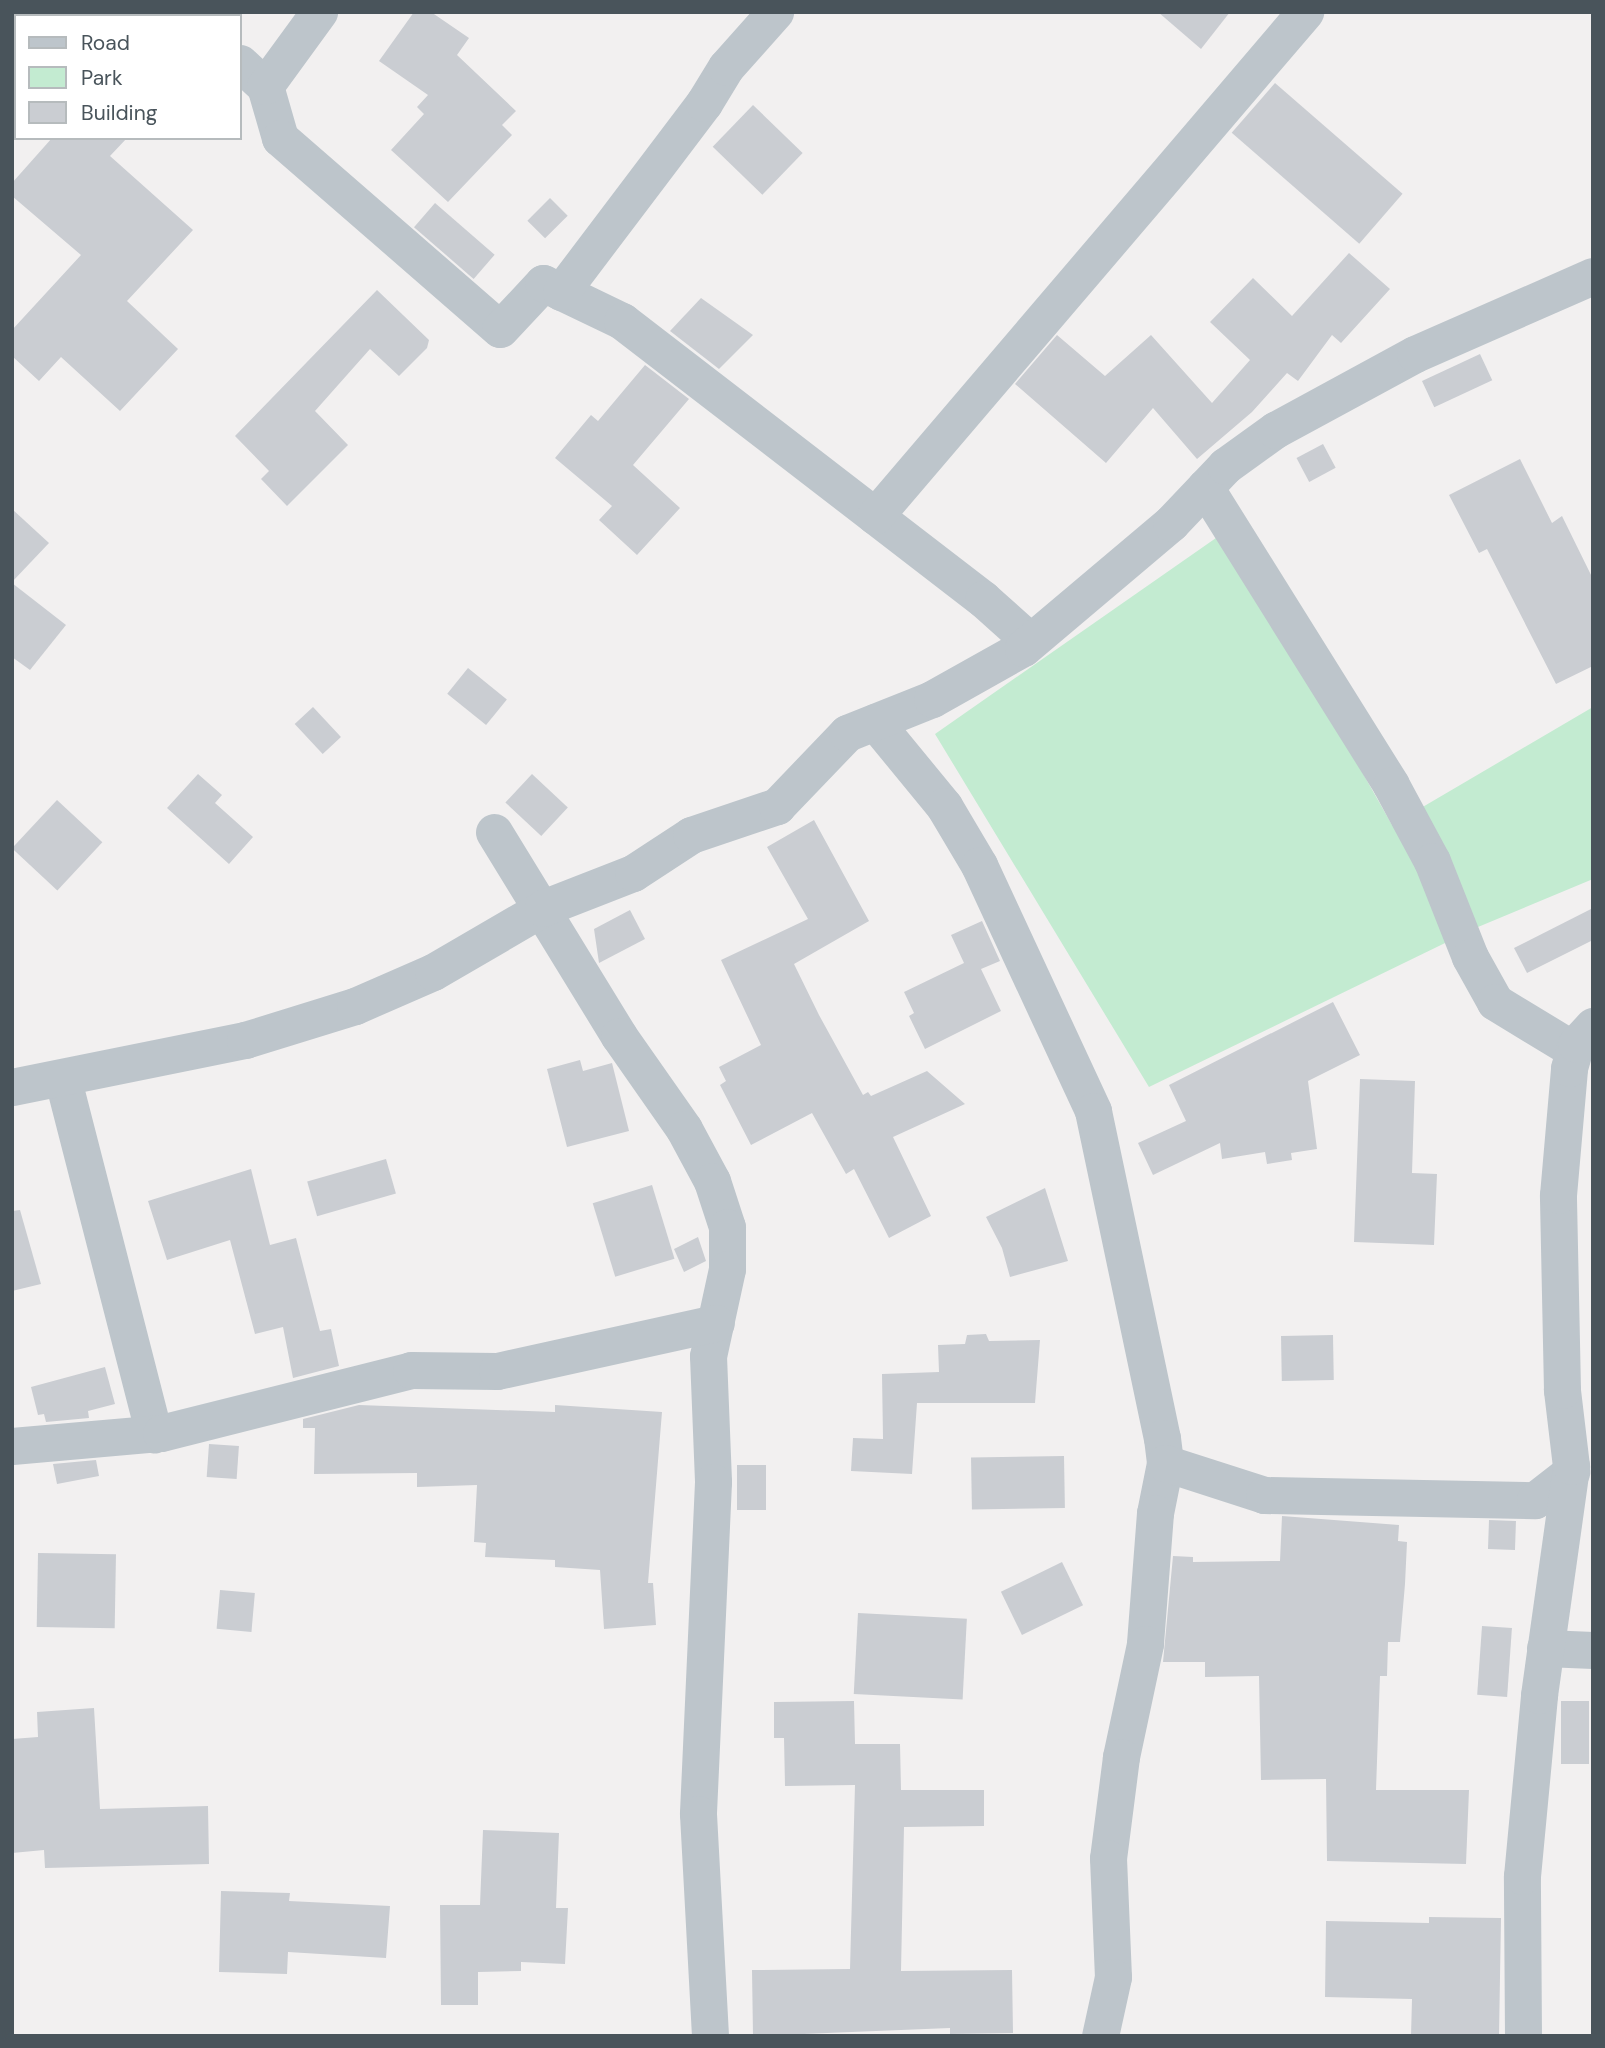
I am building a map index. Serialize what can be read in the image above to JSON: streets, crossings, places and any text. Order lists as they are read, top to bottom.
{
  "legend": ["Road", "Park", "Building"]
}
